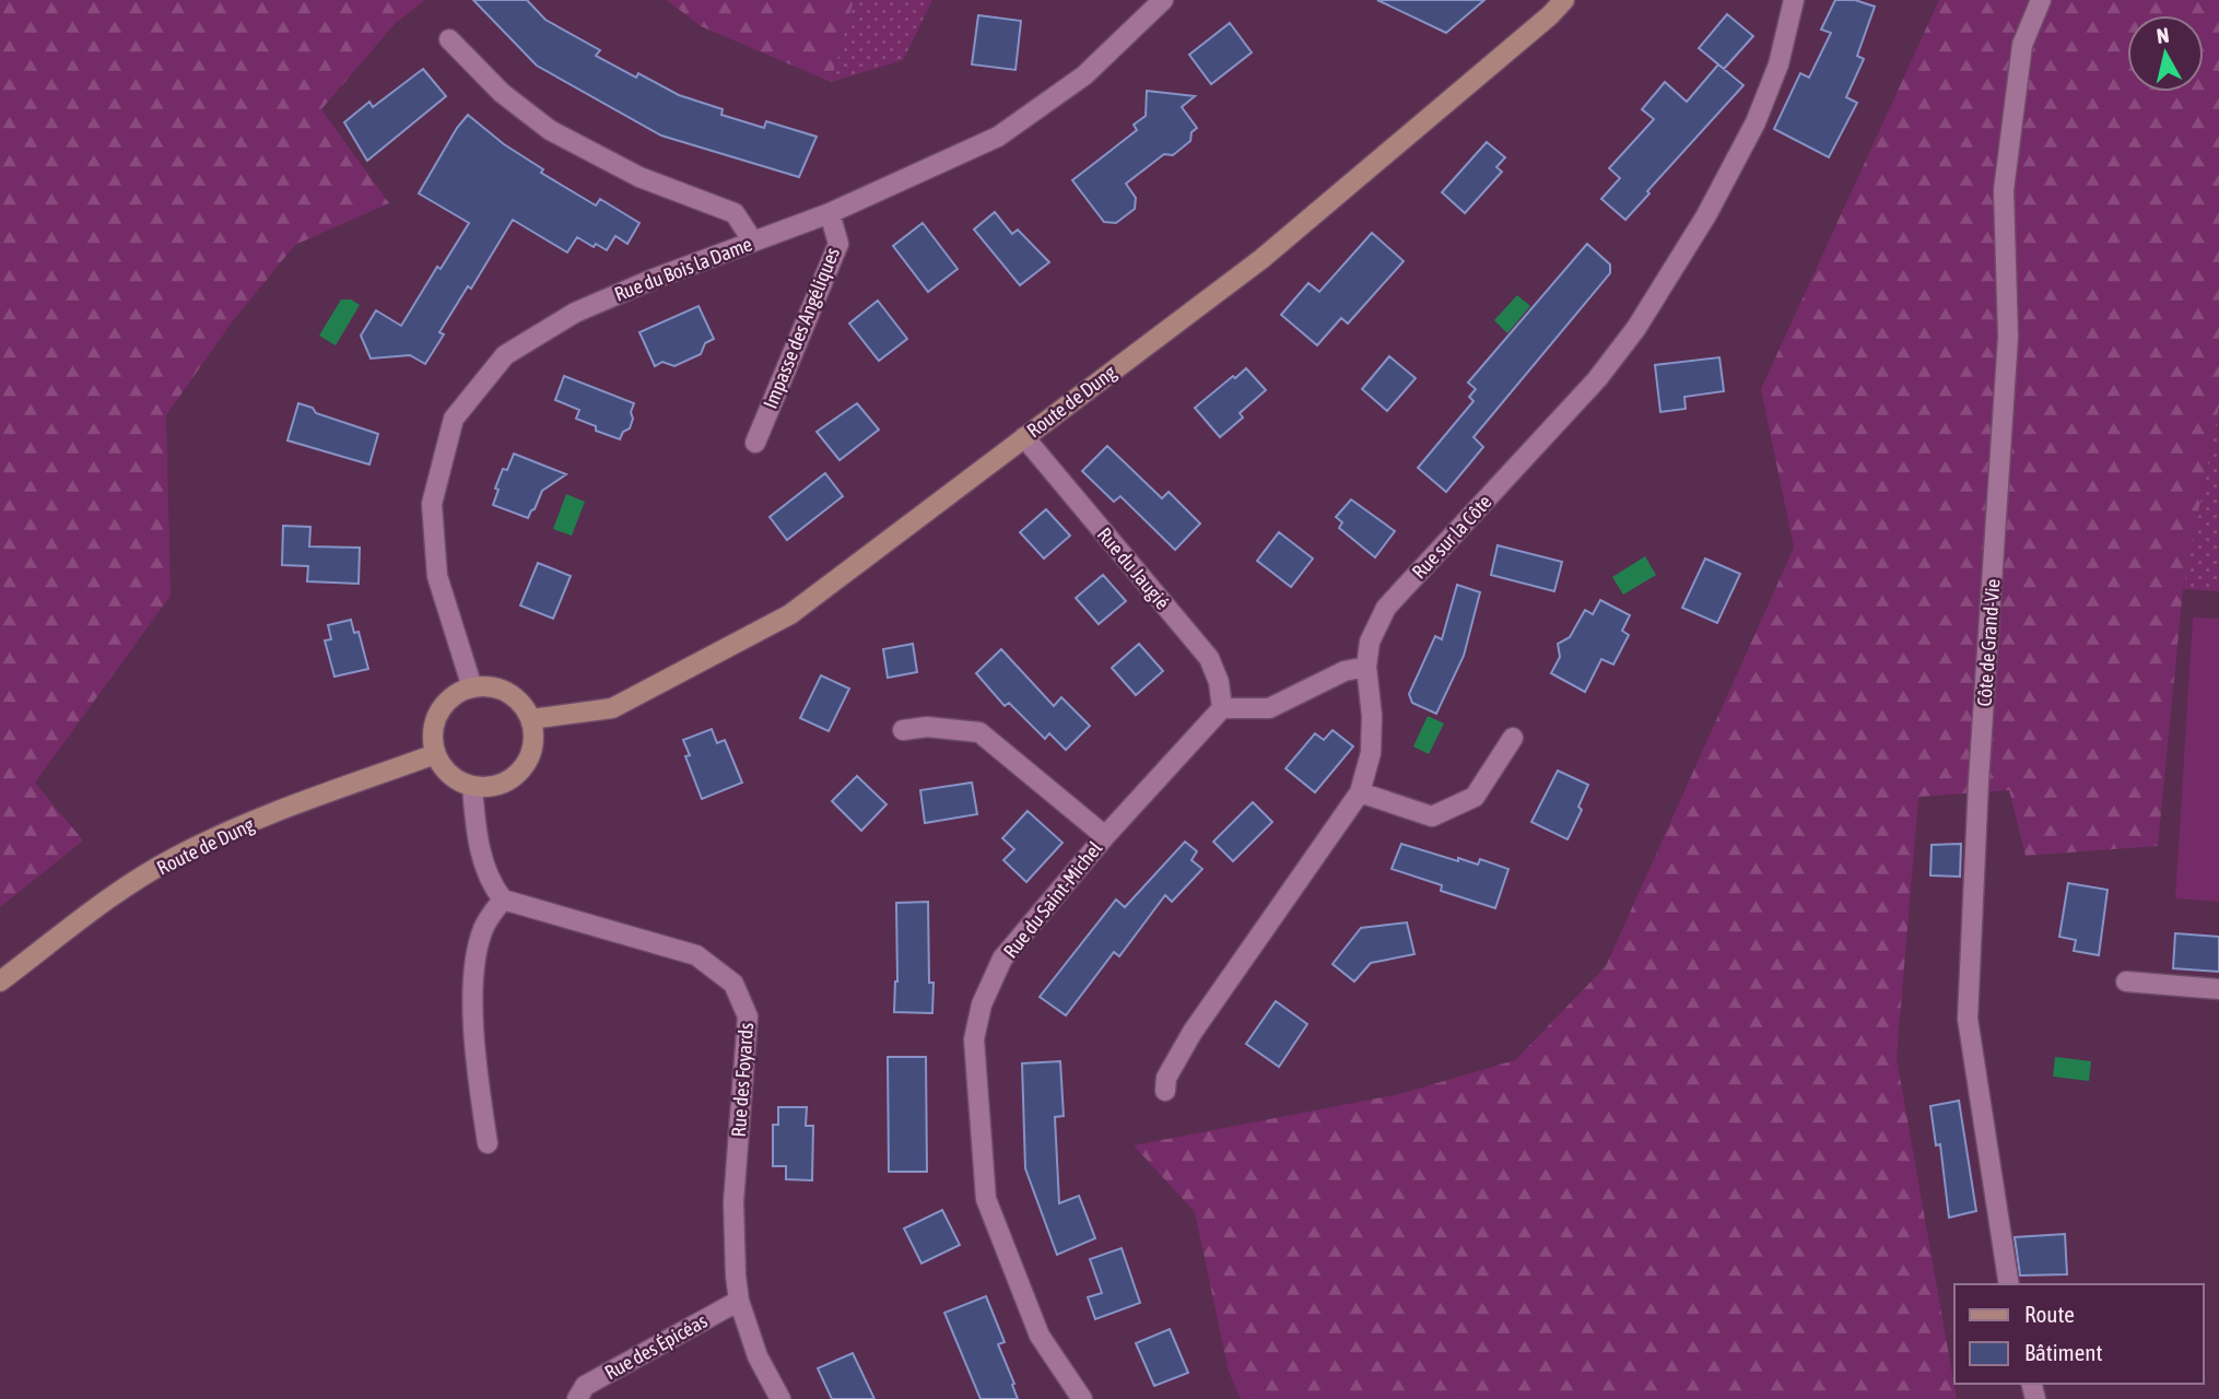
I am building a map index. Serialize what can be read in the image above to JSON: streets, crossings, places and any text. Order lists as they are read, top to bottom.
{
  "streets": {
    "street": [
      "Rue du Bois la Dame",
      "Impasse des Angéliques",
      "Route de Dung",
      "Rue sur la Côte",
      "Rue du Jaugié",
      "Côte de Grand-Vie",
      "Rue du Saint-Michel",
      "Rue des Foyards",
      "Rue des Épicéas"
    ]
  },
  "crossings": [
    ["Rue du Bois la Dame", "Impasse des Angéliques"],
    ["Rue du Bois la Dame", "Route de Dung"],
    ["Route de Dung", "Rue du Jaugié"],
    ["Rue du Jaugié", "Rue du Saint-Michel"],
    ["Rue des Foyards", "Rue des Épicéas"]
  ],
  "legend": ["Route", "Bâtiment"],
  "north": "top"
}
